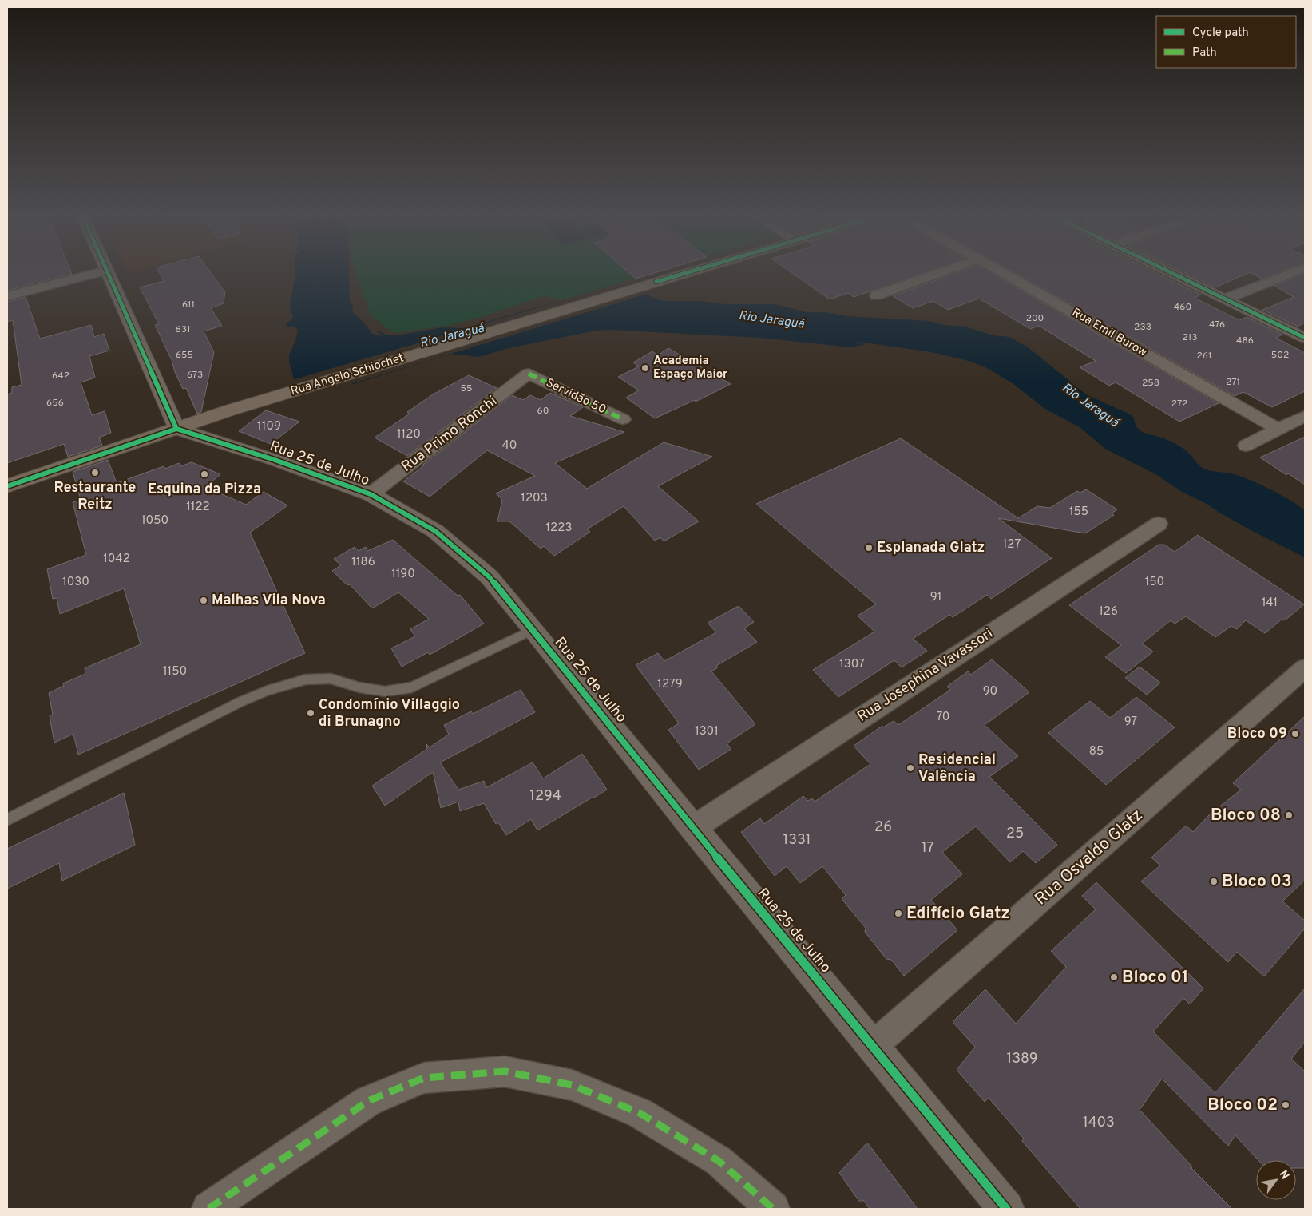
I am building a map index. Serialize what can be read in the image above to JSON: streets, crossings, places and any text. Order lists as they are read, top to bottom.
{
  "streets": {
    "main road": ["Rua Angelo Schiochet", "Rua 25 de Julho"],
    "street": [
      "Rua Emil Burow",
      "Servidão 50",
      "Rua Primo Ronchi",
      "Rua Josephina Vavassori",
      "Rua Osvaldo Glatz"
    ]
  },
  "crossings": [
    ["Rua Angelo Schiochet", "Rua 25 de Julho"],
    ["Servidão 50", "Rua Primo Ronchi"],
    ["Rua Primo Ronchi", "Rua 25 de Julho"],
    ["Rua 25 de Julho", "Rua Josephina Vavassori"],
    ["Rua 25 de Julho", "Rua Osvaldo Glatz"]
  ],
  "water": ["Rio Jaraguá"],
  "places": [
    "Academia Espaço Maior",
    "Restaurante Reitz",
    "Esquina da Pizza",
    "Esplanada Glatz",
    "Malhas Vila Nova",
    "Condomínio Villaggio di Brunagno",
    "Bloco 09",
    "Residencial Valência",
    "Bloco 08",
    "Bloco 03",
    "Edifício Glatz",
    "Bloco 01",
    "Bloco 02"
  ],
  "house_numbers": [
    "611",
    "460",
    "200",
    "476",
    "233",
    "631",
    "213",
    "486",
    "655",
    "502",
    "261",
    "673",
    "642",
    "271",
    "258",
    "55",
    "656",
    "272",
    "60",
    "1109",
    "1120",
    "40",
    "1203",
    "1122",
    "155",
    "1050",
    "1223",
    "127",
    "1042",
    "1186",
    "1190",
    "1030",
    "150",
    "91",
    "141",
    "126",
    "1307",
    "1150",
    "1279",
    "90",
    "70",
    "97",
    "1301",
    "85",
    "1294",
    "26",
    "25",
    "1331",
    "17",
    "1389",
    "1403"
  ],
  "legend": ["Cycle path", "Path"],
  "north": "top right"
}
